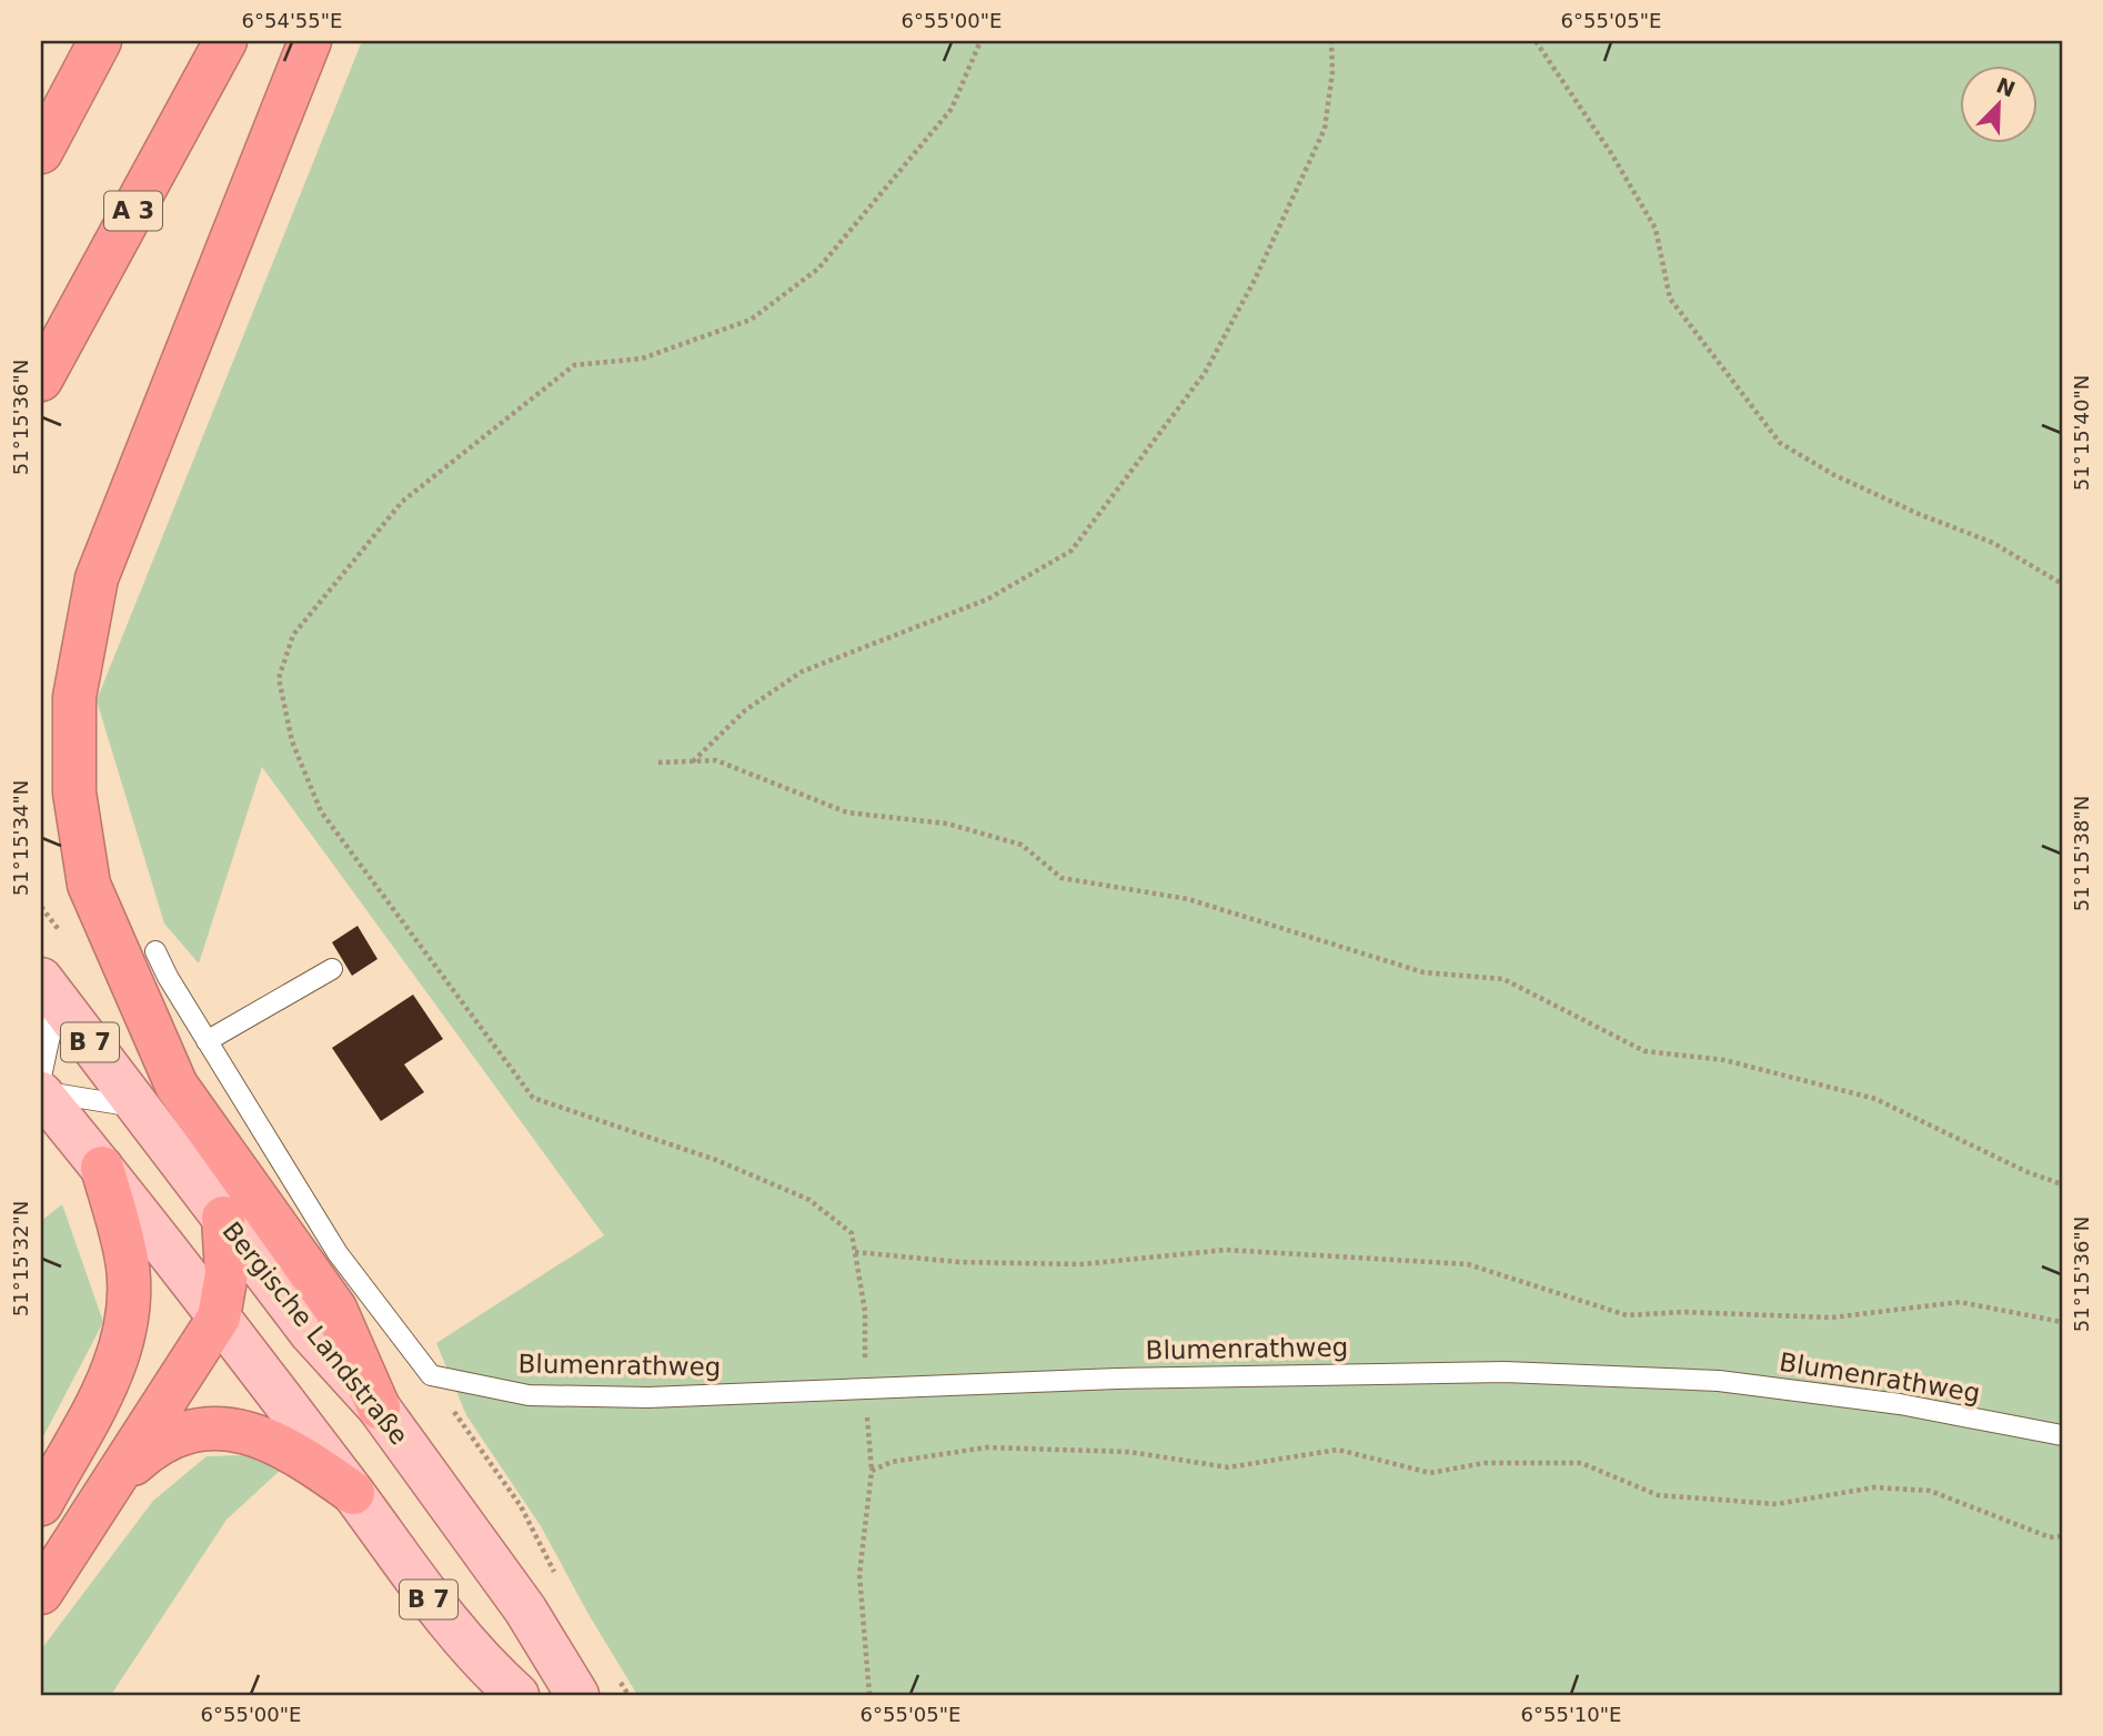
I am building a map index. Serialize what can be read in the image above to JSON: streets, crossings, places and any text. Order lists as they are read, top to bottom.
{
  "streets": {
    "highway": ["A 3"],
    "main road": ["B 7", "Bergische Landstraße"],
    "lane": ["Blumenrathweg"]
  },
  "north": "top right",
  "coordinates": [
    "6°54'55\"E",
    "6°55'00\"E",
    "6°55'05\"E",
    "51°15'36\"N",
    "51°15'40\"N",
    "51°15'34\"N",
    "51°15'38\"N",
    "51°15'32\"N",
    "6°55'10\"E"
  ]
}
